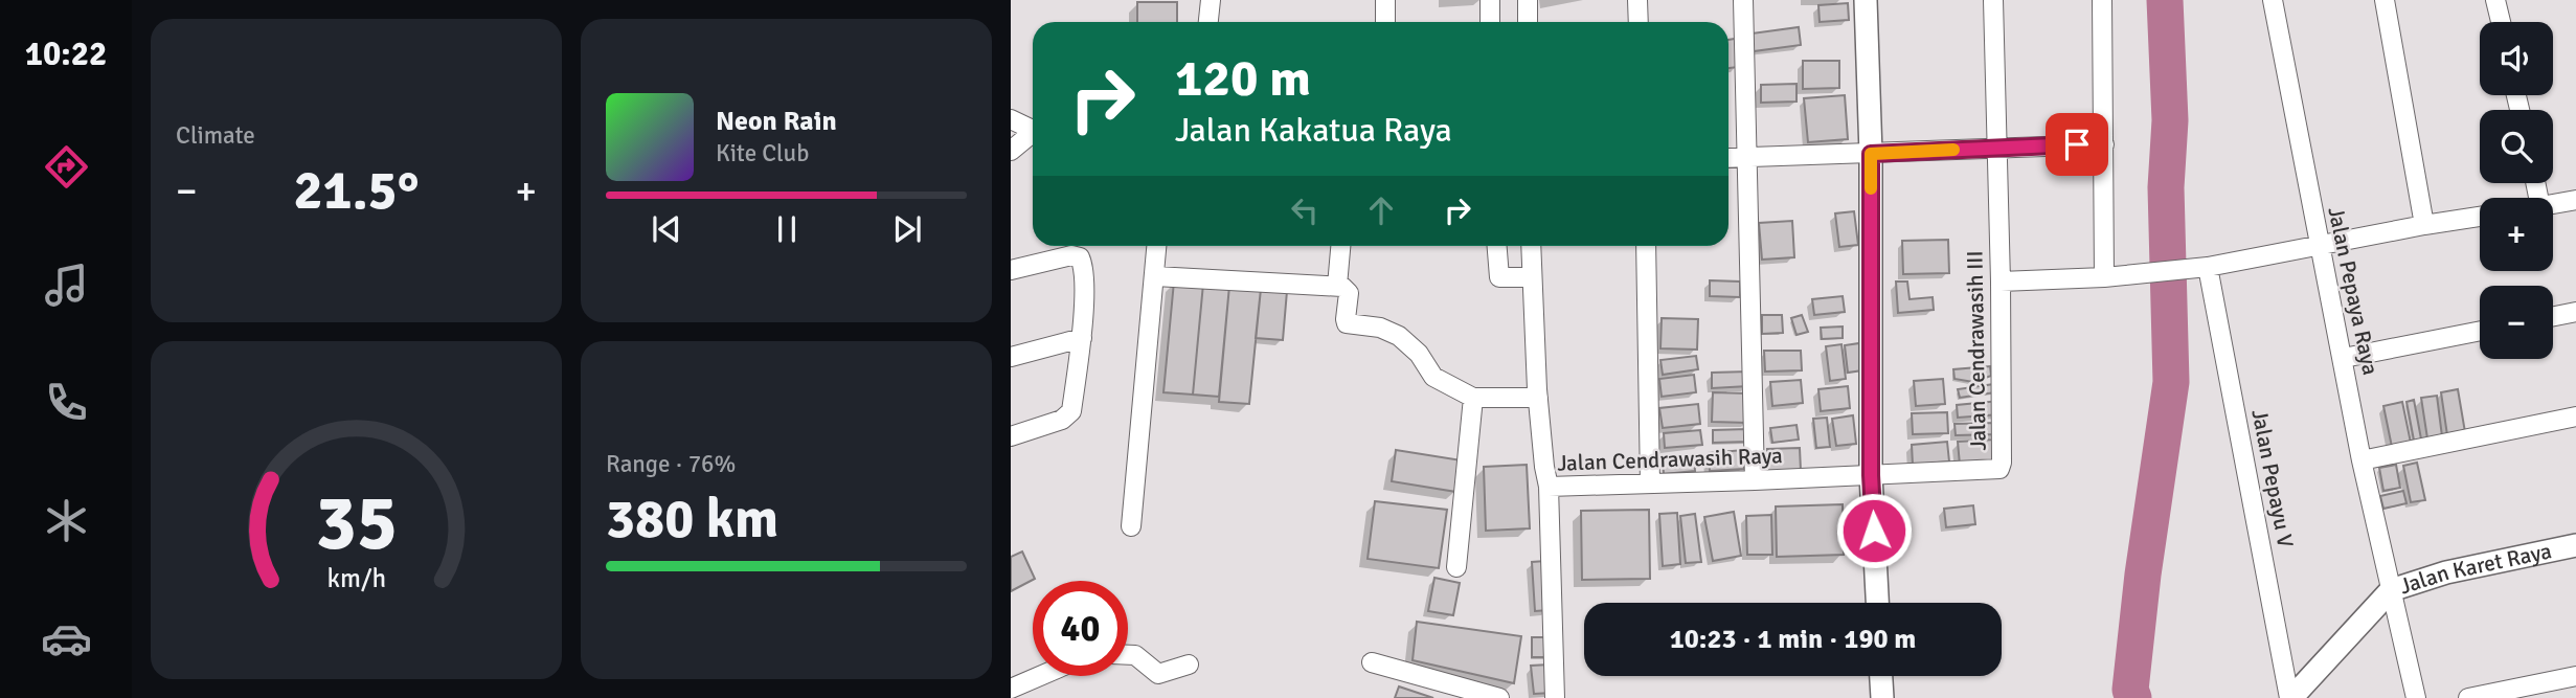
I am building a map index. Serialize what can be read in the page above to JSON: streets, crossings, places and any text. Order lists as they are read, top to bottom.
{
  "streets": {
    "street": [
      "Jalan Pepaya Raya",
      "Jalan Cendrawasih III",
      "Jalan Cendrawasih Raya",
      "Jalan Pepayu V",
      "Jalan Karet Raya"
    ]
  },
  "crossings": [
    ["Jalan Pepaya Raya", "Jalan Karet Raya"],
    ["Jalan Cendrawasih III", "Jalan Cendrawasih Raya"],
    ["Jalan Pepayu V", "Jalan Karet Raya"]
  ],
  "page": {
    "tabs": "10:22",
    "tile": [
      "Climate",
      ["Range · 76%", "380 km"]
    ],
    "map_buttons": ["+", "−"],
    "turn": ["120 m", "Jalan Kakatua Raya"],
    "song": ["Neon Rain", "Kite Club"],
    "heat": ["−", "21.5°", "+"],
    "limit": "40",
    "trip": "10:23 · 1 min · 190 m",
    "gauge": ["35", "km/h"]
  }
}
